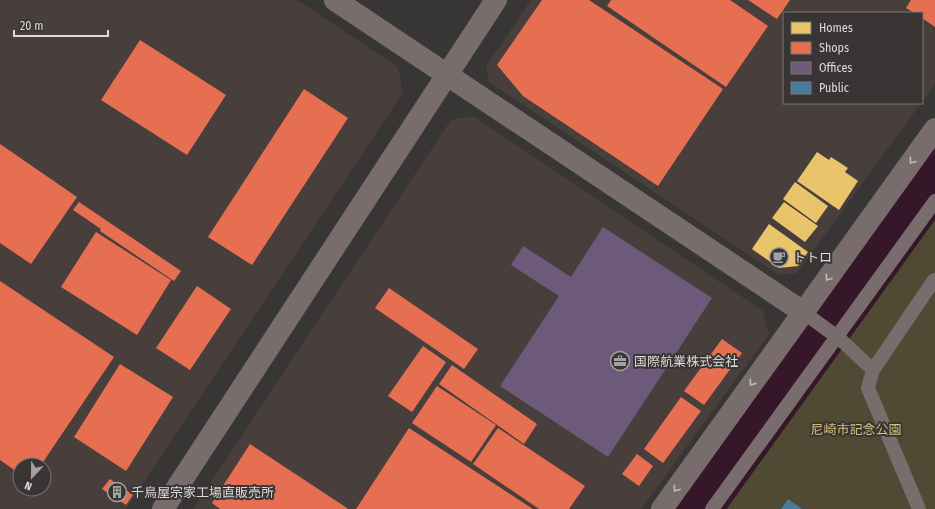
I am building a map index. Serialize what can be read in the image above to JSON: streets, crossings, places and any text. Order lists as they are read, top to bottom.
{
  "parks": ["尼崎市記念公園"],
  "places": {
    "cafe": ["トトロ"],
    "office": ["国際航業株式会社"],
    "building": ["千鳥屋宗家工場直販売所"]
  },
  "legend": [
    "Homes",
    "Shops",
    "Offices",
    "Public"
  ],
  "scale_bar": "20 m",
  "north": "bottom"
}
